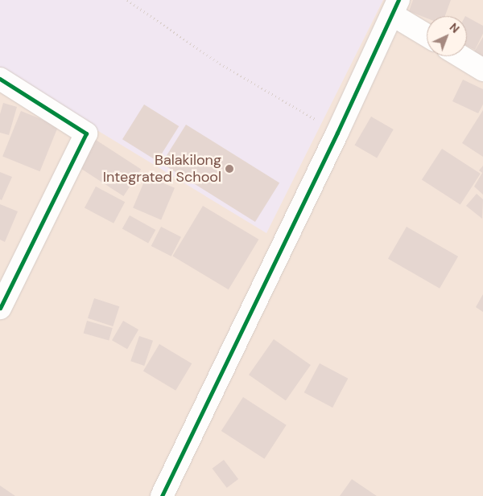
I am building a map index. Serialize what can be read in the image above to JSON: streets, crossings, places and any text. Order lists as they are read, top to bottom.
{
  "places": ["Balakilong Integrated School"],
  "north": "top right"
}
